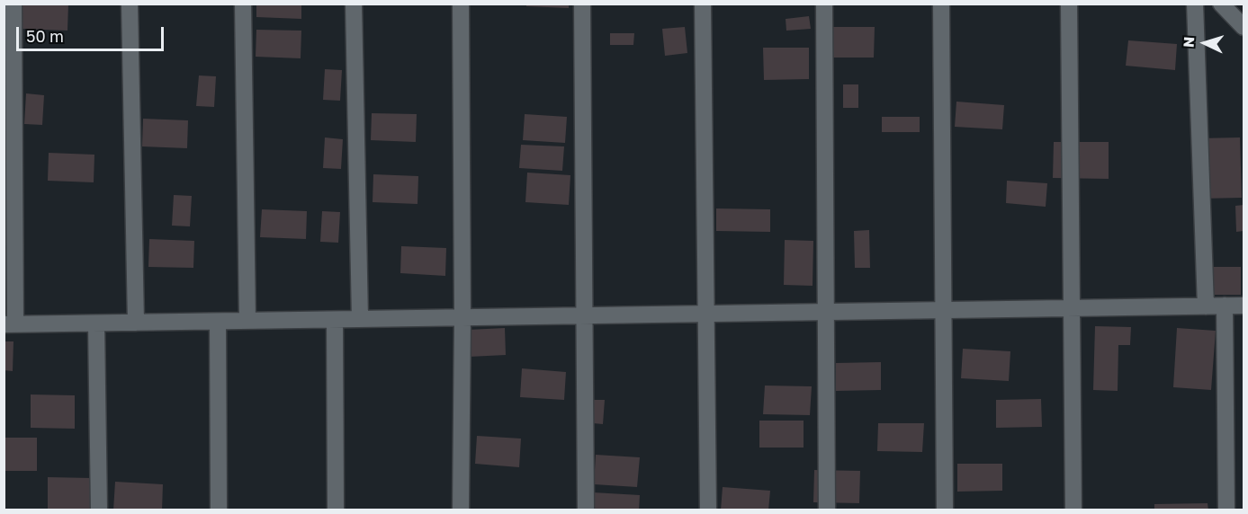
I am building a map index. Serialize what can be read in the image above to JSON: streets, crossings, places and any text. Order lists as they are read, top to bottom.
{
  "scale_bar": "50 m",
  "north": "left"
}
